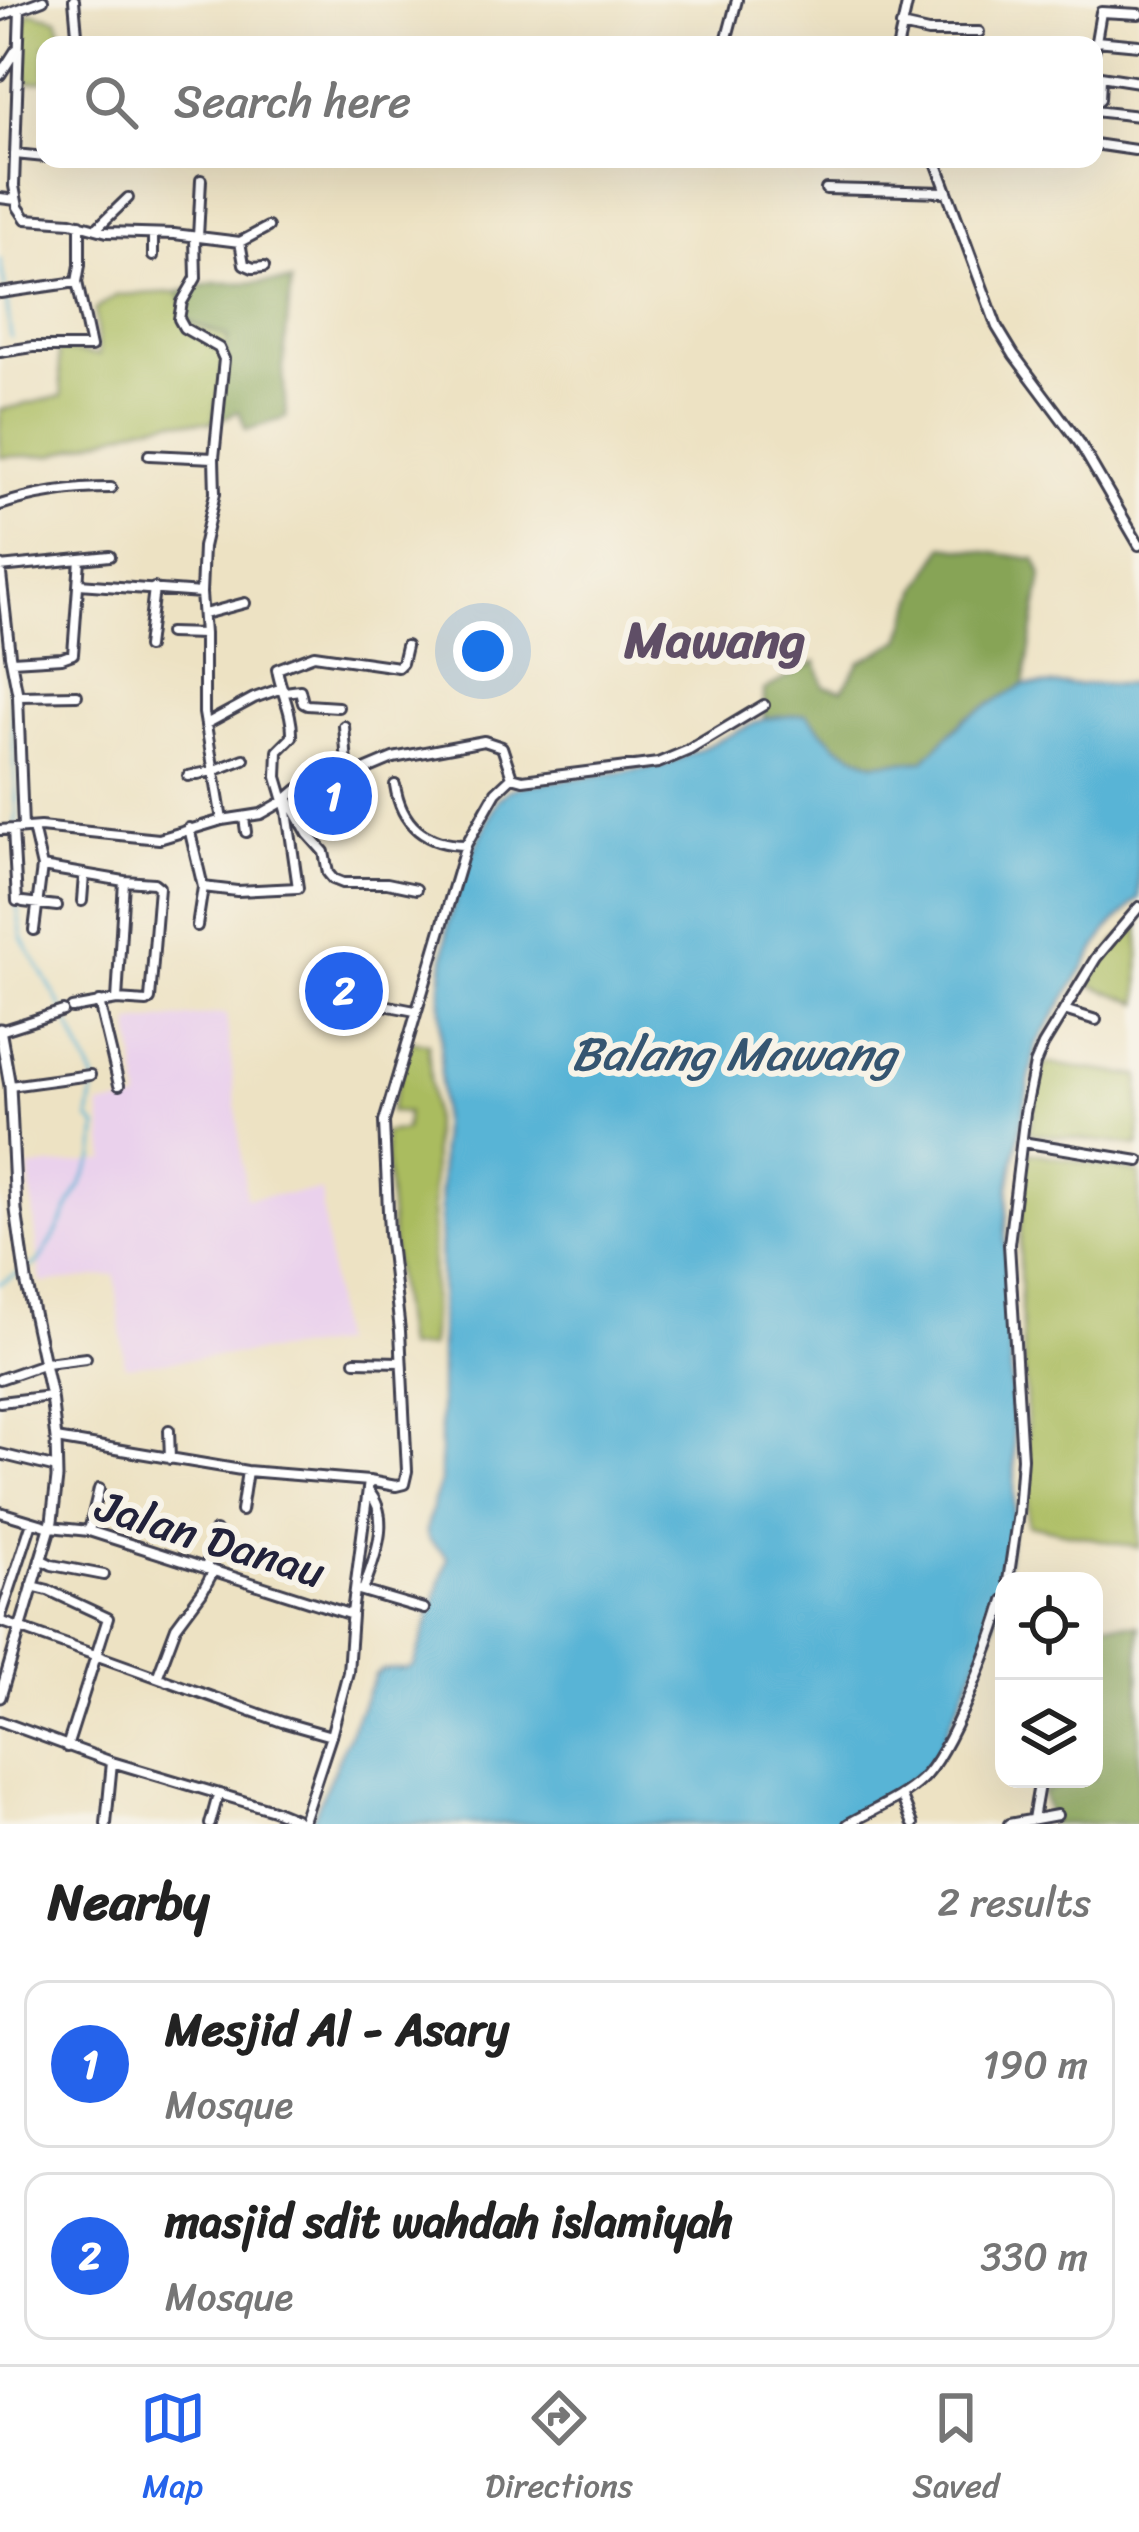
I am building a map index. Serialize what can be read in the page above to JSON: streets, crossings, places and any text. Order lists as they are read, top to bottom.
{
  "streets": {
    "street": ["Jalan Danau"]
  },
  "districts": ["Mawang"],
  "water": ["Balang Mawang"],
  "page": {
    "search": "Search here",
    "pins": ["1", "2"],
    "heading": ["Nearby", "2 results"],
    "list": [
      {
        "mark": "1",
        "name": "Mesjid Al - Asary",
        "note": "Mosque",
        "value": "190 m"
      },
      {
        "mark": "2",
        "name": "masjid sdit wahdah islamiyah",
        "note": "Mosque",
        "value": "330 m"
      }
    ],
    "nav": ["Map", "Directions", "Saved"]
  }
}
